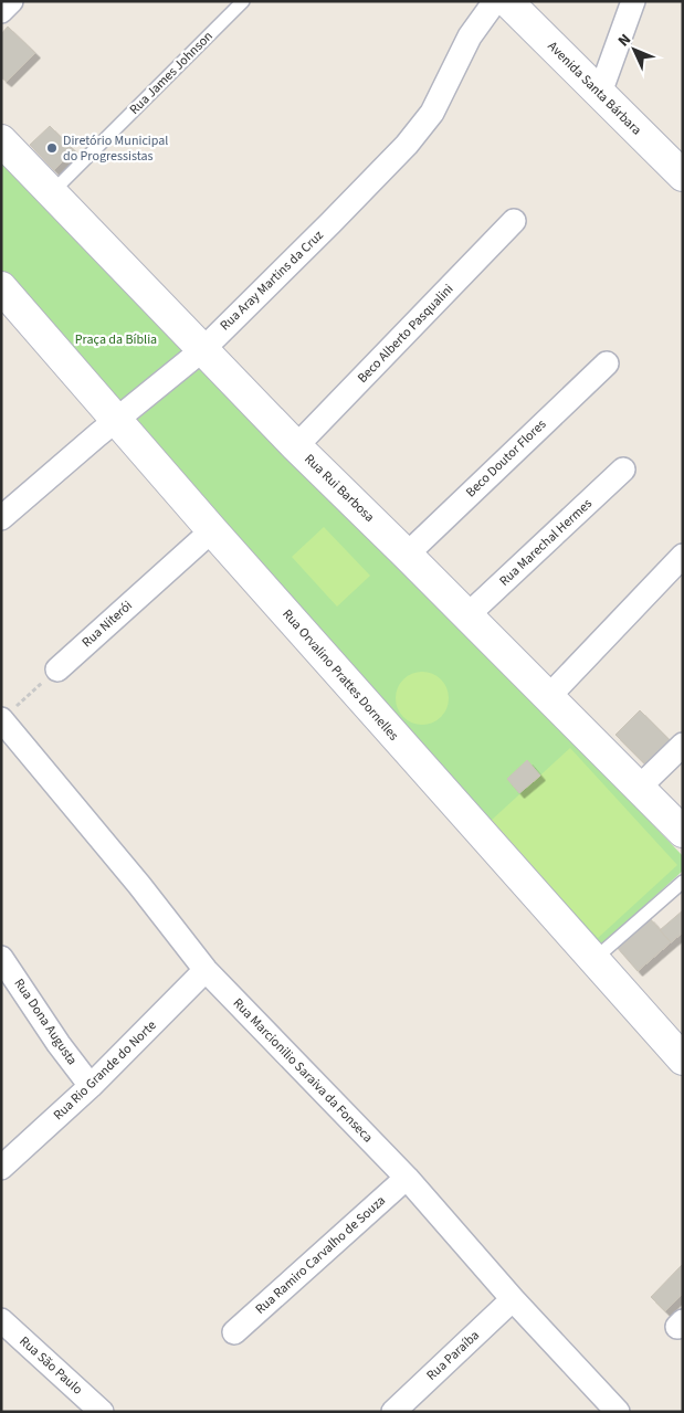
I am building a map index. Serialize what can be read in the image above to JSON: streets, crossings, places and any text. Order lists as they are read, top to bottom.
{
  "streets": {
    "street": [
      "Avenida Santa Bárbara",
      "Rua Aray Martins da Cruz",
      "Beco Alberto Pasqualini",
      "Beco Doutor Flores",
      "Rua Rui Barbosa",
      "Rua Marechal Hermes",
      "Rua Niterói",
      "Rua Orvalino Prattes Dornelles",
      "Rua Dona Augusta",
      "Rua Rio Grande do Norte",
      "Rua Marcionilio Saraiva da Fonseca",
      "Rua Ramiro Carvalho de Souza",
      "Rua Paraíba",
      "Rua São Paulo"
    ],
    "lane": ["Rua James Johnson"]
  },
  "crossings": [
    ["Rua James Johnson", "Rua Rui Barbosa"],
    ["Rua Aray Martins da Cruz", "Rua Rui Barbosa"],
    ["Rua Aray Martins da Cruz", "Rua Orvalino Prattes Dornelles"],
    ["Beco Alberto Pasqualini", "Rua Rui Barbosa"],
    ["Beco Doutor Flores", "Rua Rui Barbosa"],
    ["Rua Rui Barbosa", "Rua Marechal Hermes"],
    ["Rua Niterói", "Rua Orvalino Prattes Dornelles"],
    ["Rua Dona Augusta", "Rua Rio Grande do Norte"],
    ["Rua Rio Grande do Norte", "Rua Marcionilio Saraiva da Fonseca"],
    ["Rua Marcionilio Saraiva da Fonseca", "Rua Ramiro Carvalho de Souza"],
    ["Rua Marcionilio Saraiva da Fonseca", "Rua Paraíba"]
  ],
  "parks": ["Praça da Bíblia"],
  "places": ["Diretório Municipal do Progressistas"],
  "north": "top left"
}
